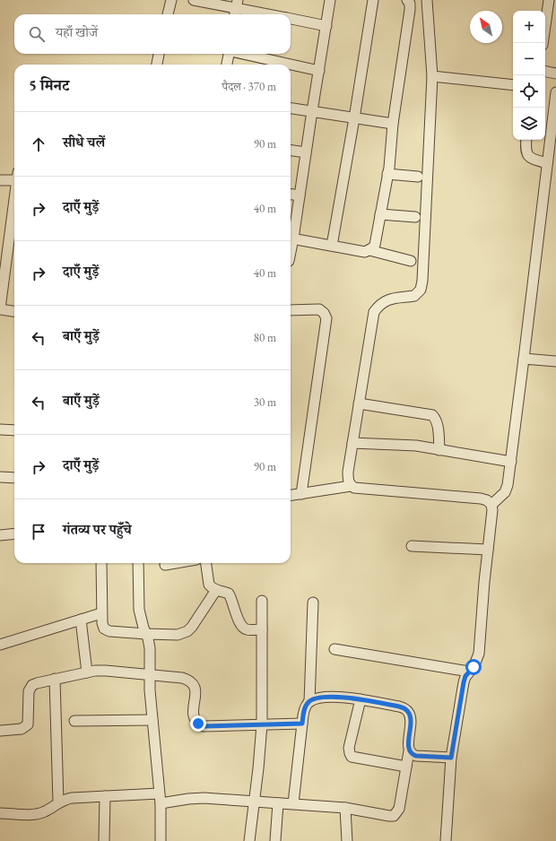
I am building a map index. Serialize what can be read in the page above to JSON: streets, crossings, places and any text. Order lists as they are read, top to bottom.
{
  "north": "top left",
  "page": {
    "map_buttons": ["+", "−"],
    "search": "यहाँ खोजें",
    "heading": ["5 मिनट", "पैदल · 370 m"],
    "list": [
      ["सीधे चलें", "90 m"],
      ["दाएँ मुड़ें", "40 m"],
      ["दाएँ मुड़ें", "40 m"],
      ["बाएँ मुड़ें", "80 m"],
      ["बाएँ मुड़ें", "30 m"],
      ["दाएँ मुड़ें", "90 m"],
      "गंतव्य पर पहुँचे"
    ]
  }
}
